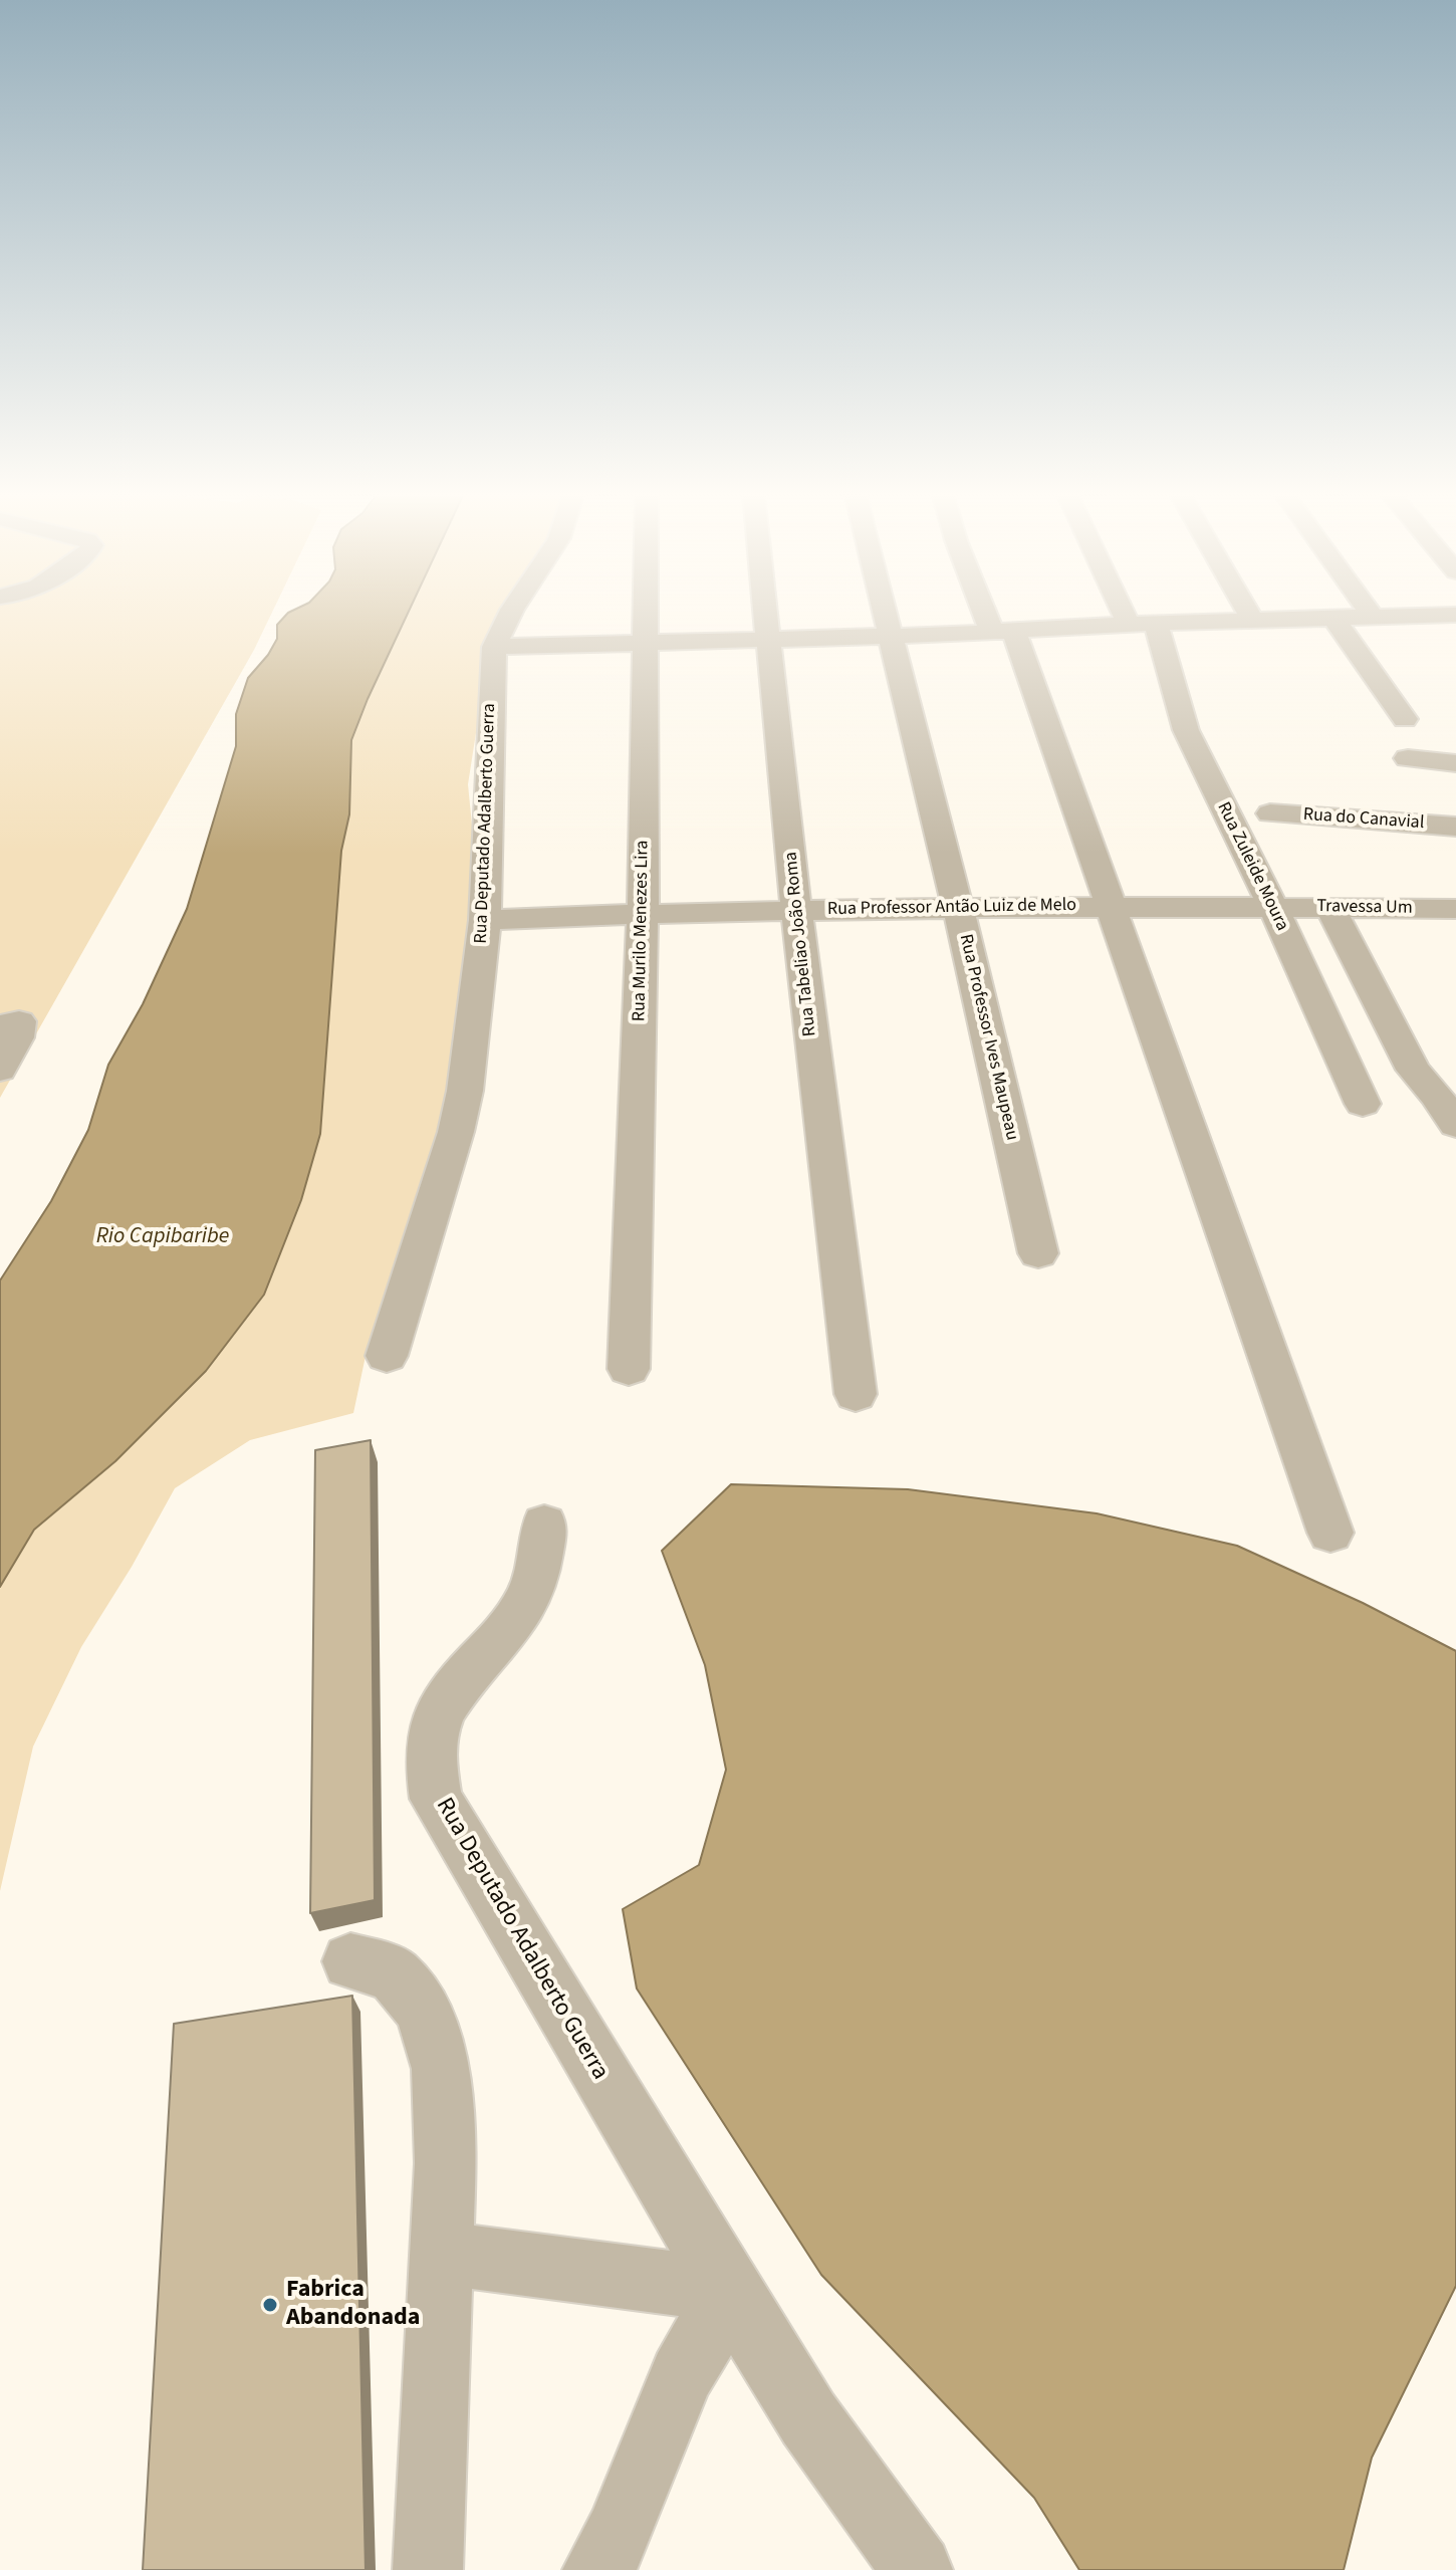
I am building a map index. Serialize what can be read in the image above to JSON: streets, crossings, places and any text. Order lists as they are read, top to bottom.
{
  "streets": {
    "street": [
      "Rua do Canavial",
      "Rua Deputado Adalberto Guerra",
      "Rua Zuleide Moura",
      "Rua Professor Antão Luiz de Melo",
      "Travessa Um",
      "Rua Murilo Menezes Lira",
      "Rua Tabeliao João Roma",
      "Rua Professor Ives Maupeau"
    ]
  },
  "crossings": [
    ["Rua Deputado Adalberto Guerra", "Rua Professor Antão Luiz de Melo"],
    ["Rua Zuleide Moura", "Rua Professor Antão Luiz de Melo"],
    ["Rua Zuleide Moura", "Travessa Um"],
    ["Rua Professor Antão Luiz de Melo", "Travessa Um"],
    ["Rua Professor Antão Luiz de Melo", "Rua Murilo Menezes Lira"],
    ["Rua Professor Antão Luiz de Melo", "Rua Tabeliao João Roma"],
    ["Rua Professor Antão Luiz de Melo", "Rua Professor Ives Maupeau"]
  ],
  "water": ["Rio Capibaribe"],
  "places": ["Fabrica Abandonada"]
}
